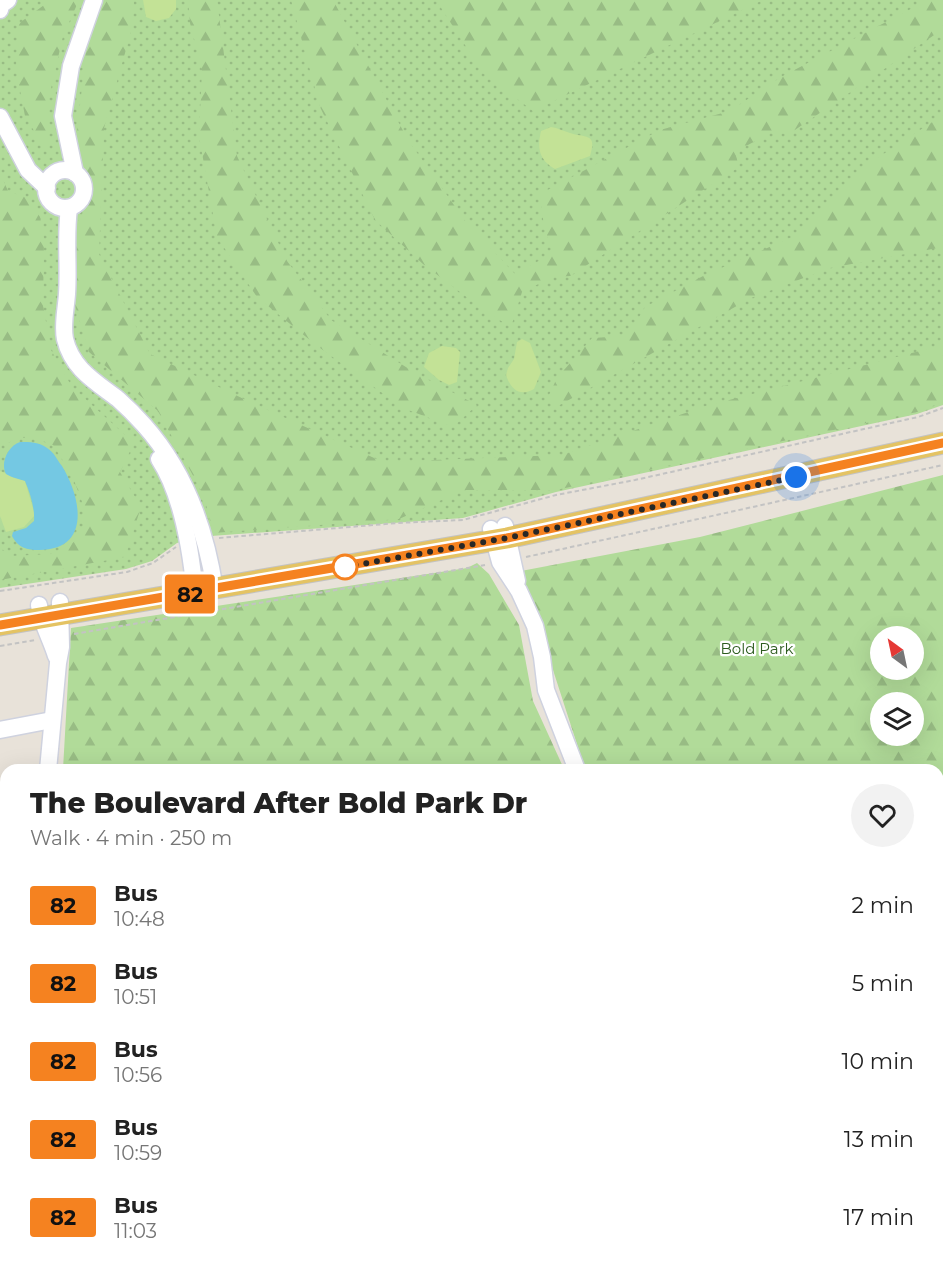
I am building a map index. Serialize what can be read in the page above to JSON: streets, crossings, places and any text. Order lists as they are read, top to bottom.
{
  "parks": ["Bold Park"],
  "lines": ["bus line 82"],
  "north": "top left",
  "page": {
    "on_map": "82",
    "heading": ["The Boulevard After Bold Park Dr", "Walk · 4 min · 250 m"],
    "list": [
      {
        "mark": "82",
        "name": "Bus",
        "note": "10:48",
        "value": "2 min"
      },
      {
        "mark": "82",
        "name": "Bus",
        "note": "10:51",
        "value": "5 min"
      },
      {
        "mark": "82",
        "name": "Bus",
        "note": "10:56",
        "value": "10 min"
      },
      {
        "mark": "82",
        "name": "Bus",
        "note": "10:59",
        "value": "13 min"
      },
      {
        "mark": "82",
        "name": "Bus",
        "note": "11:03",
        "value": "17 min"
      }
    ]
  }
}
